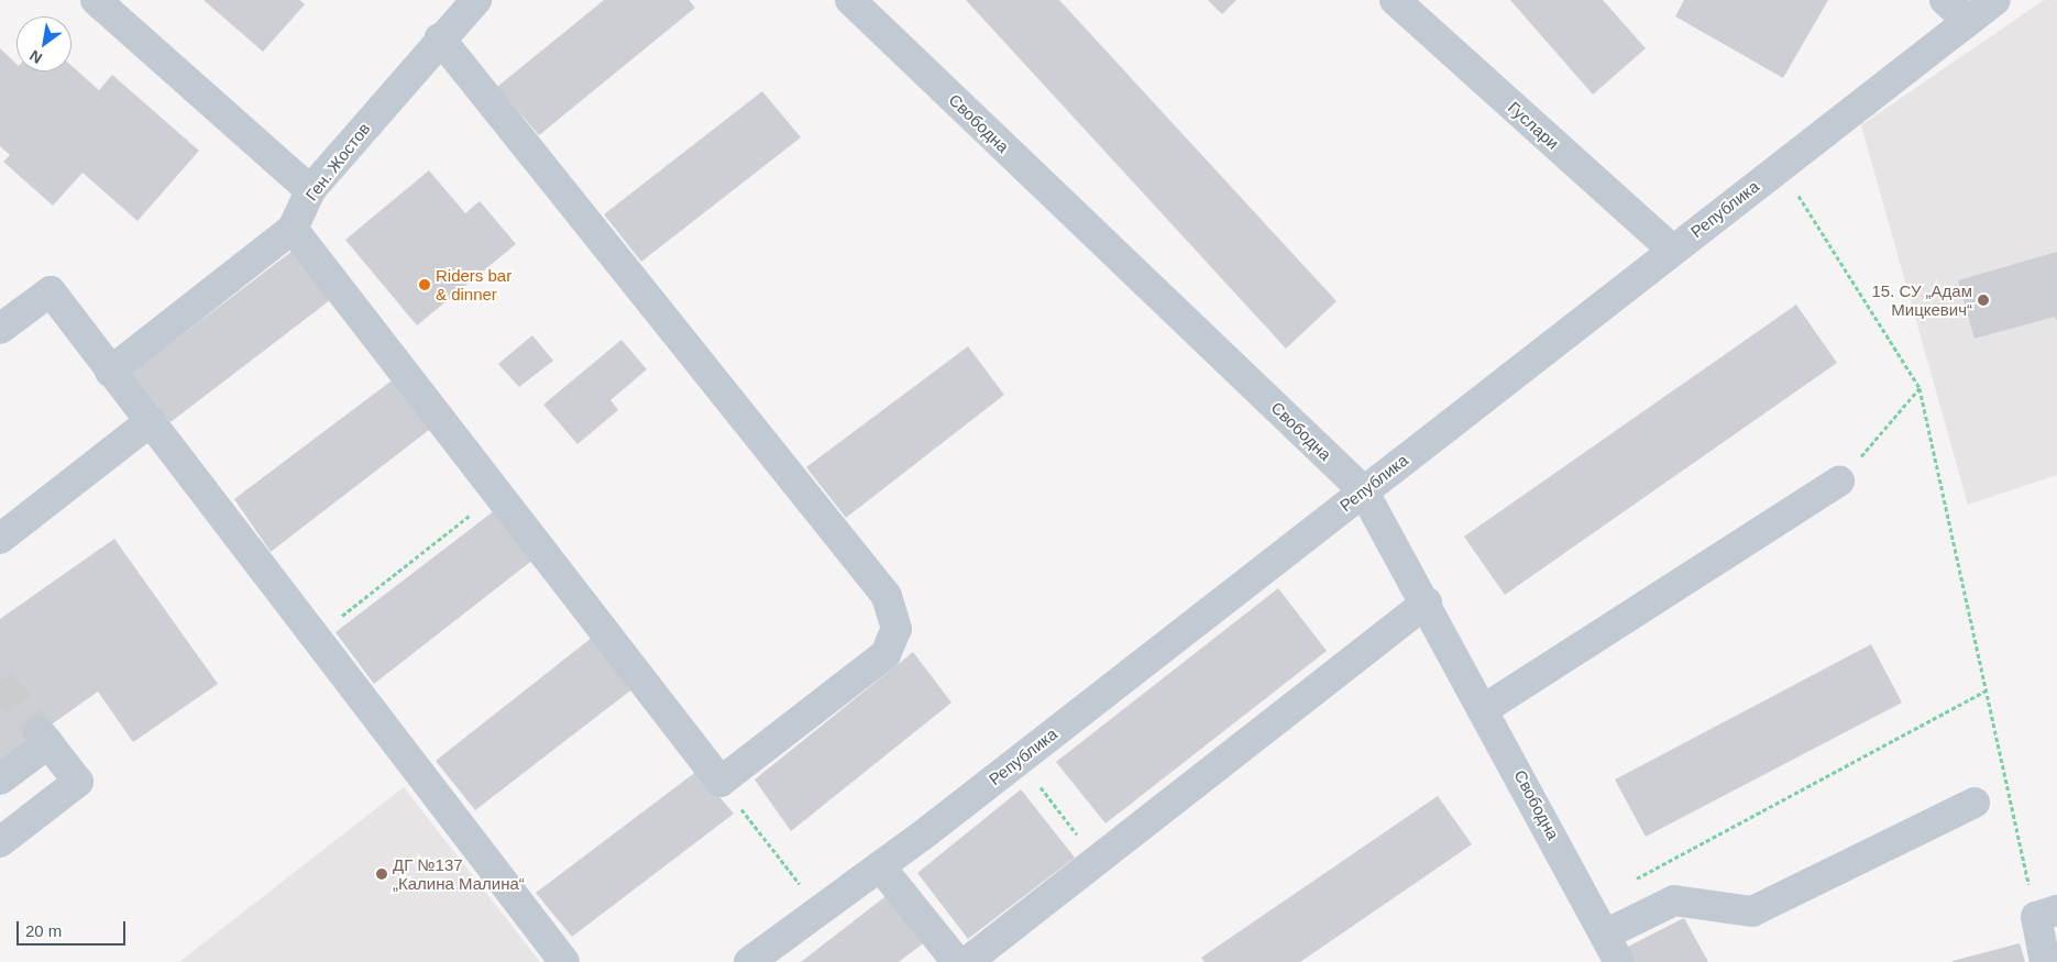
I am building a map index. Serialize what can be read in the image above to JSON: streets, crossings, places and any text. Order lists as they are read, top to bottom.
{
  "streets": {
    "street": [
      "Свободна",
      "Гуслари",
      "Ген. Жостов",
      "Република"
    ]
  },
  "crossings": [
    ["Свободна", "Република"],
    ["Гуслари", "Република"]
  ],
  "places": ["Riders bar & dinner", "15. СУ „Адам Мицкевич“", "ДГ №137 „Калина Малина“"],
  "scale_bar": "20 m",
  "north": "bottom left"
}
